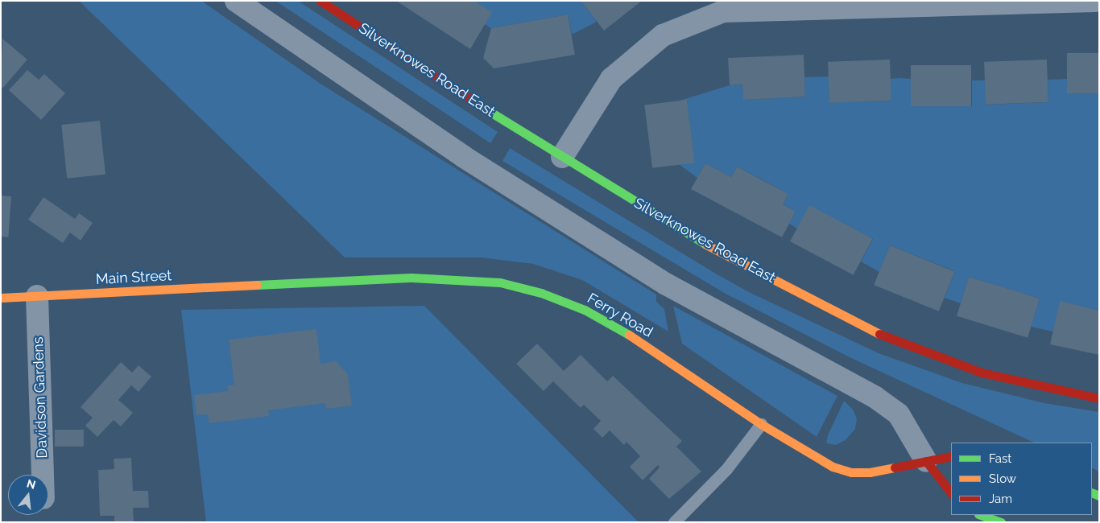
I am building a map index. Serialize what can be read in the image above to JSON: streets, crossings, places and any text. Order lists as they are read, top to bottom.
{
  "streets": {
    "main road": ["Silverknowes Road East", "Main Street", "Ferry Road"],
    "street": ["Davidson Gardens"]
  },
  "crossings": [
    ["Main Street", "Ferry Road"],
    ["Main Street", "Davidson Gardens"]
  ],
  "legend": ["Fast", "Slow", "Jam"],
  "north": "top"
}
